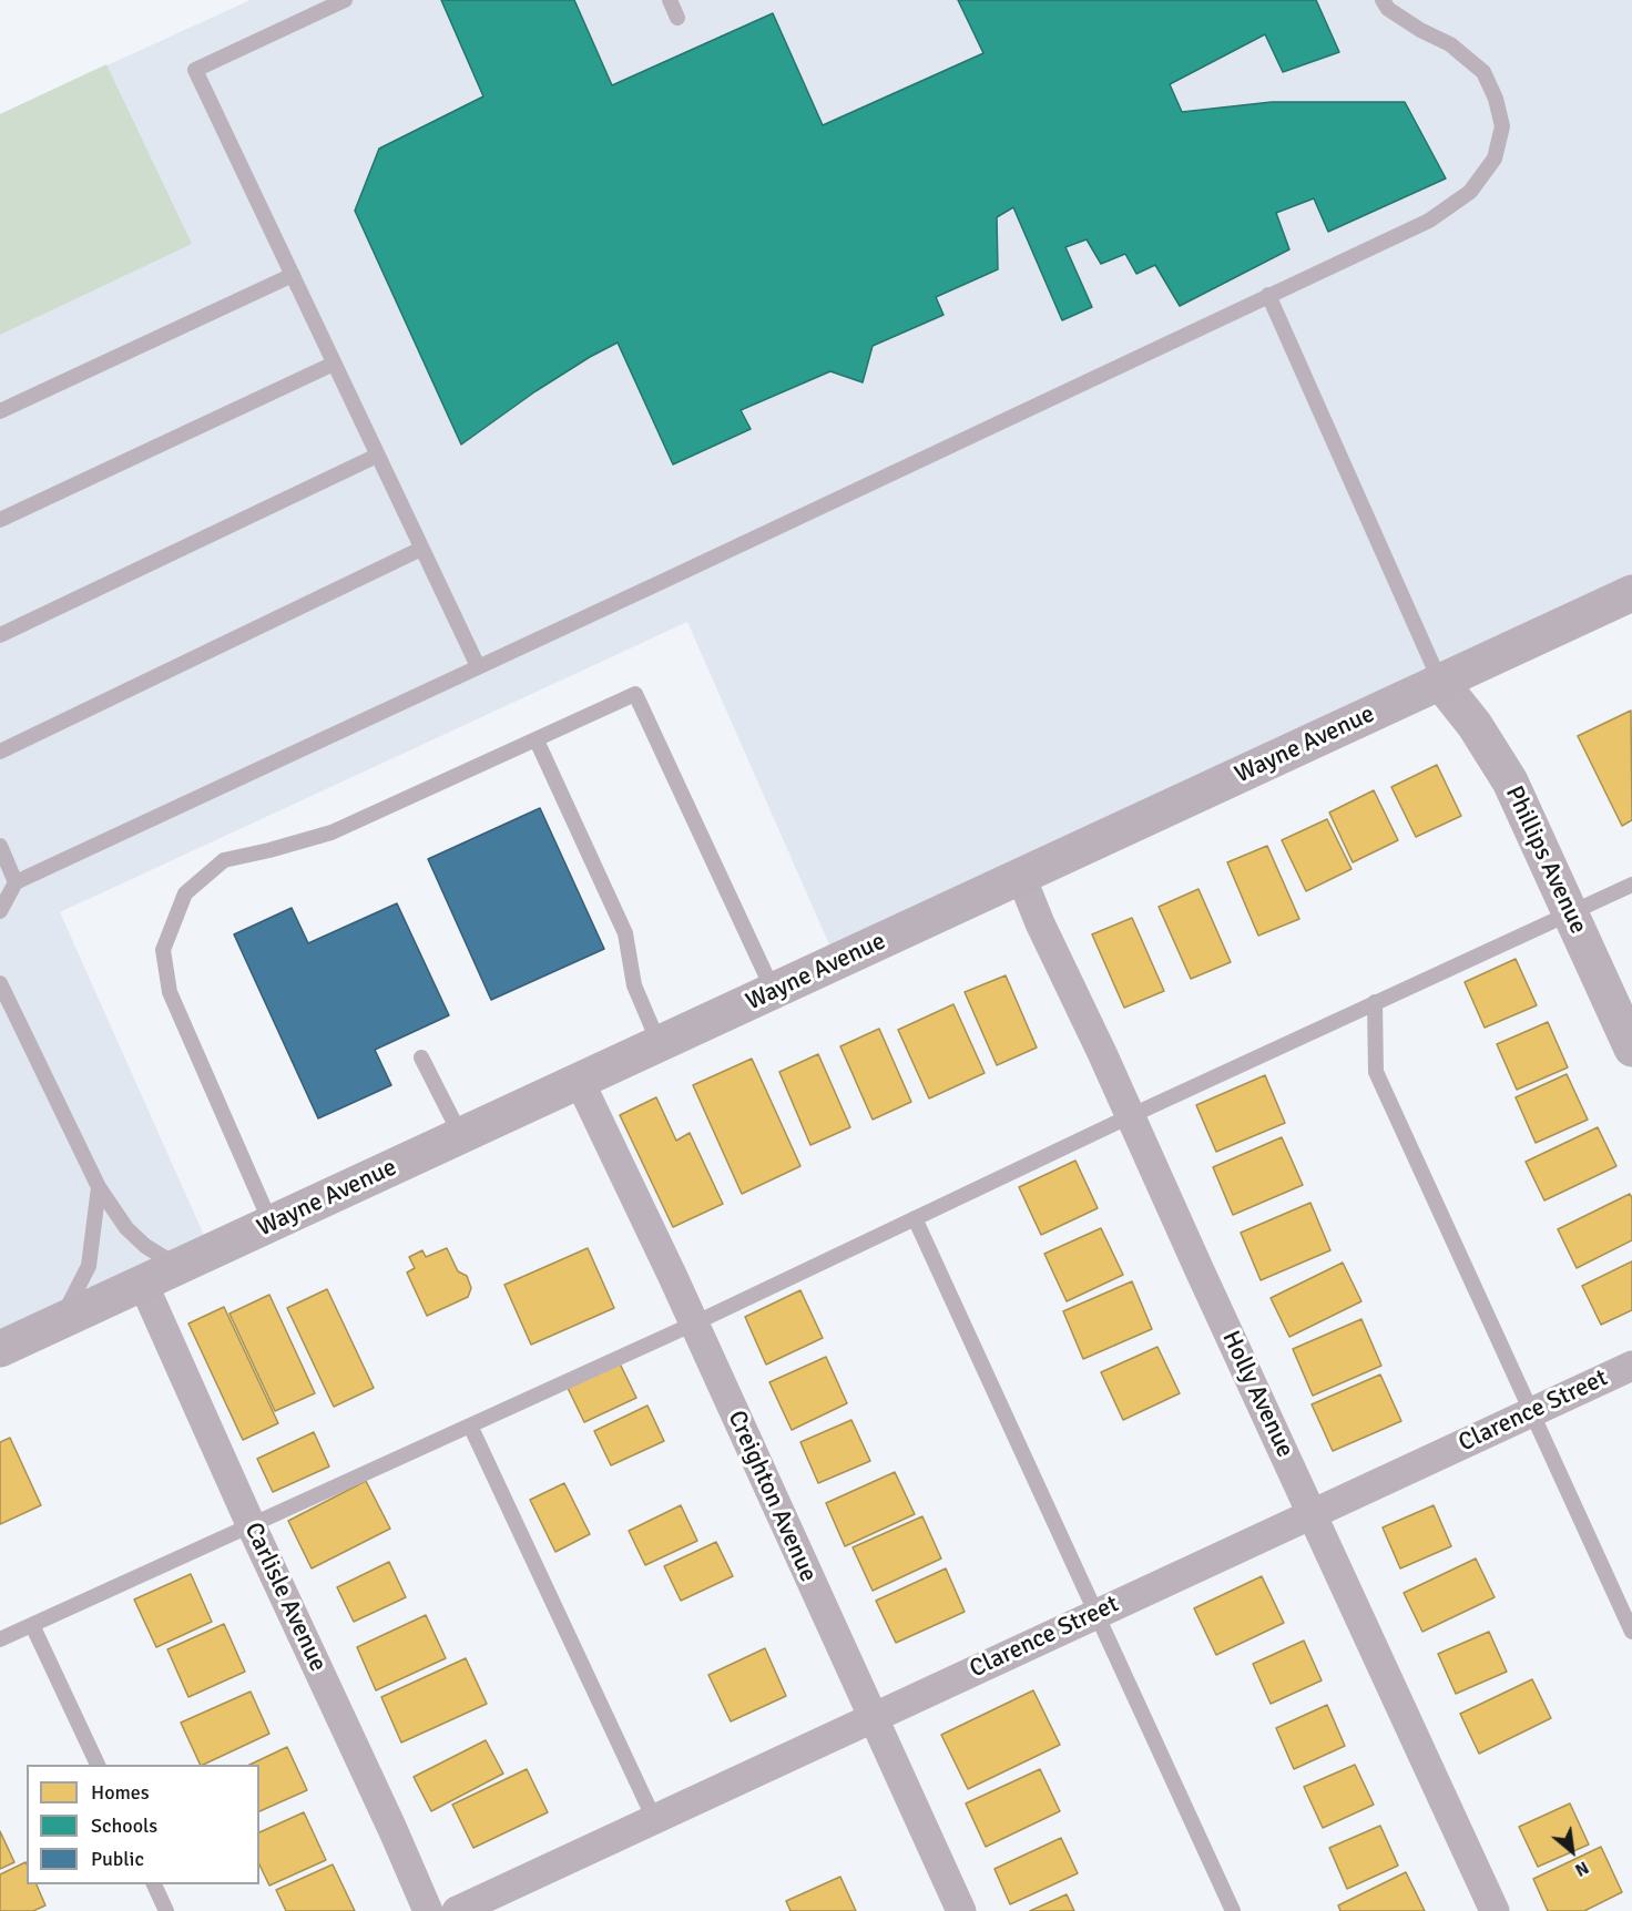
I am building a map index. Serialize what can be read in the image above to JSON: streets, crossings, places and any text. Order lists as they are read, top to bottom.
{
  "streets": {
    "main road": ["Wayne Avenue"],
    "street": [
      "Phillips Avenue",
      "Holly Avenue",
      "Clarence Street",
      "Creighton Avenue",
      "Carlisle Avenue"
    ]
  },
  "crossings": [
    ["Wayne Avenue", "Phillips Avenue"],
    ["Wayne Avenue", "Holly Avenue"],
    ["Wayne Avenue", "Creighton Avenue"],
    ["Wayne Avenue", "Carlisle Avenue"],
    ["Holly Avenue", "Clarence Street"],
    ["Clarence Street", "Creighton Avenue"]
  ],
  "legend": ["Homes", "Schools", "Public"],
  "north": "bottom right"
}
